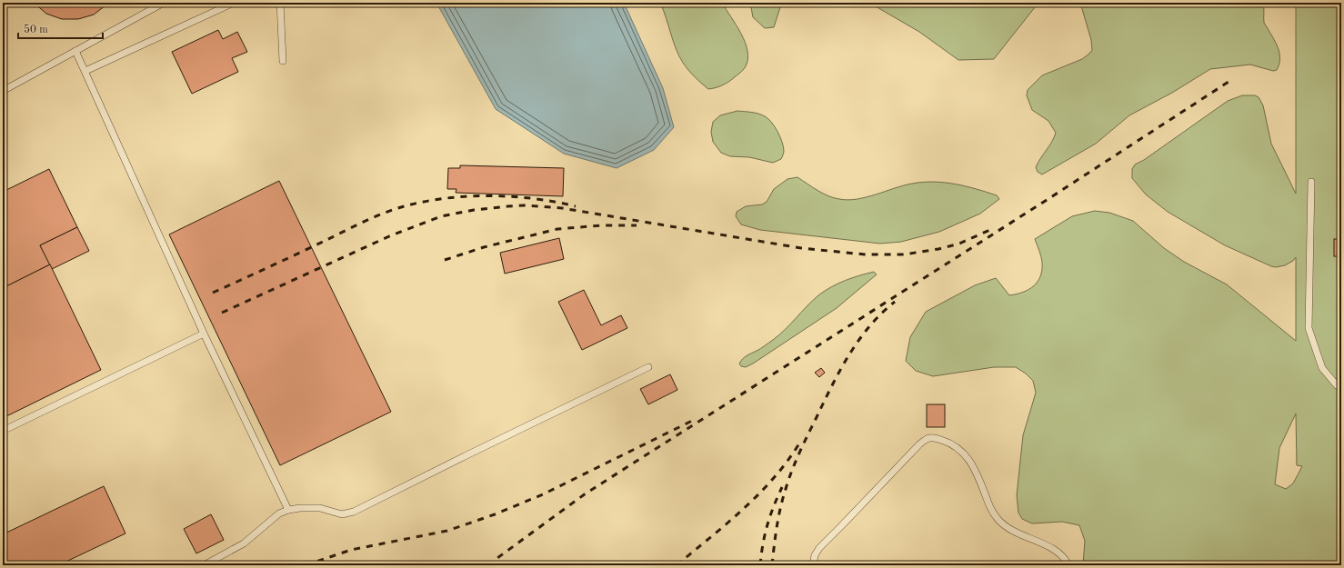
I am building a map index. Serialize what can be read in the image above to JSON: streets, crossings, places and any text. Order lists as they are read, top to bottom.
{
  "scale_bar": "50 m"
}
